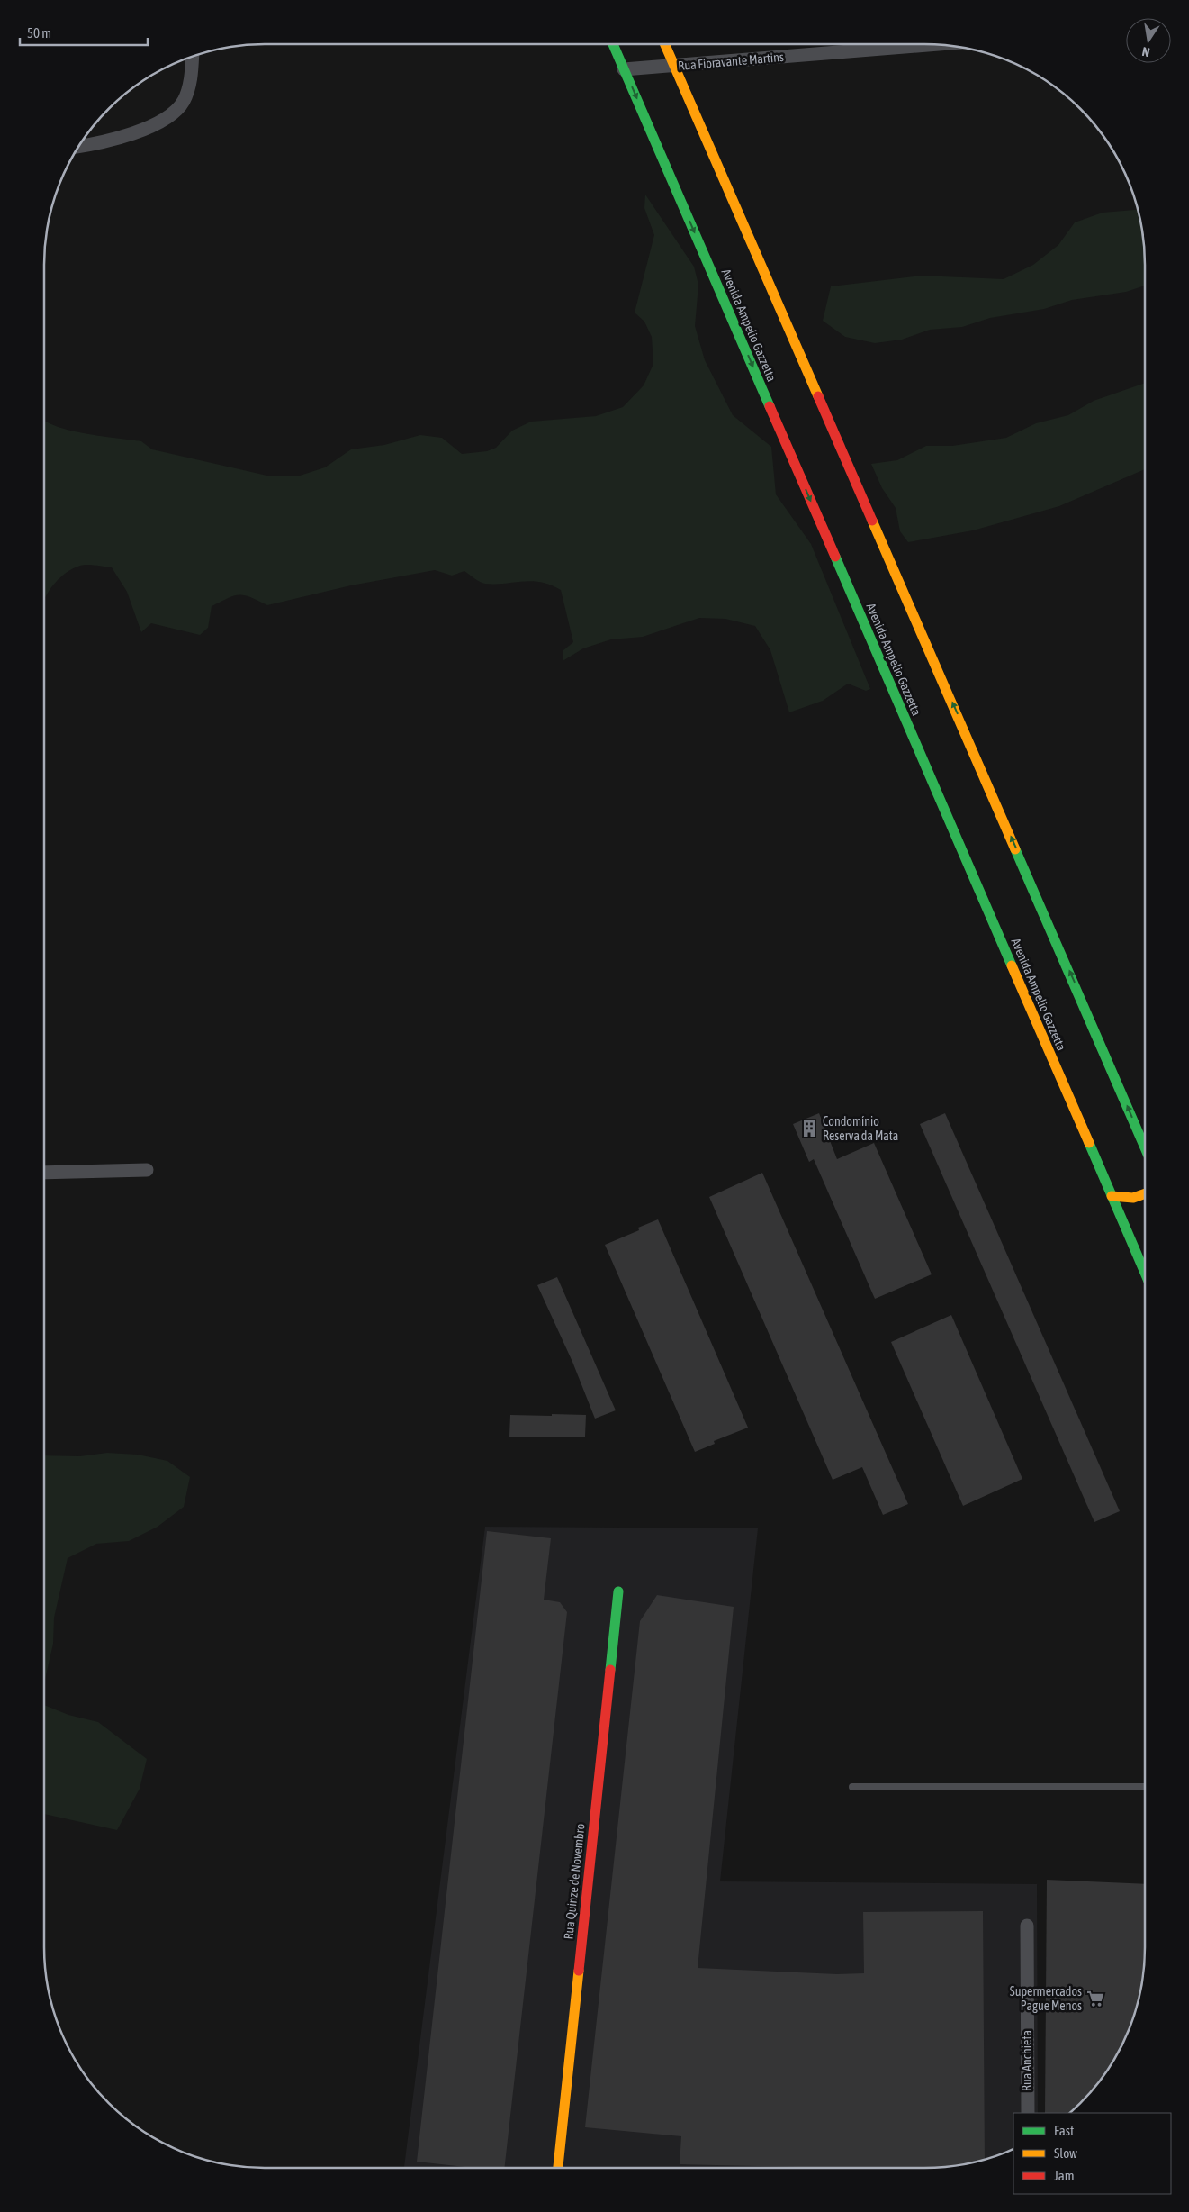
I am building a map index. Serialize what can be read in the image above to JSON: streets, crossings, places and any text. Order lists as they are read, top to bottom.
{
  "streets": {
    "main road": ["Avenida Ampelio Gazzetta", "Rua Quinze de Novembro"],
    "street": ["Rua Fioravante Martins", "Rua Anchieta"]
  },
  "crossings": [
    ["Rua Fioravante Martins", "Avenida Ampelio Gazzetta"]
  ],
  "places": {
    "building": ["Condomínio Reserva da Mata"],
    "supermarket": ["Supermercados Pague Menos"]
  },
  "legend": ["Fast", "Slow", "Jam"],
  "scale_bar": "50 m",
  "north": "bottom"
}
